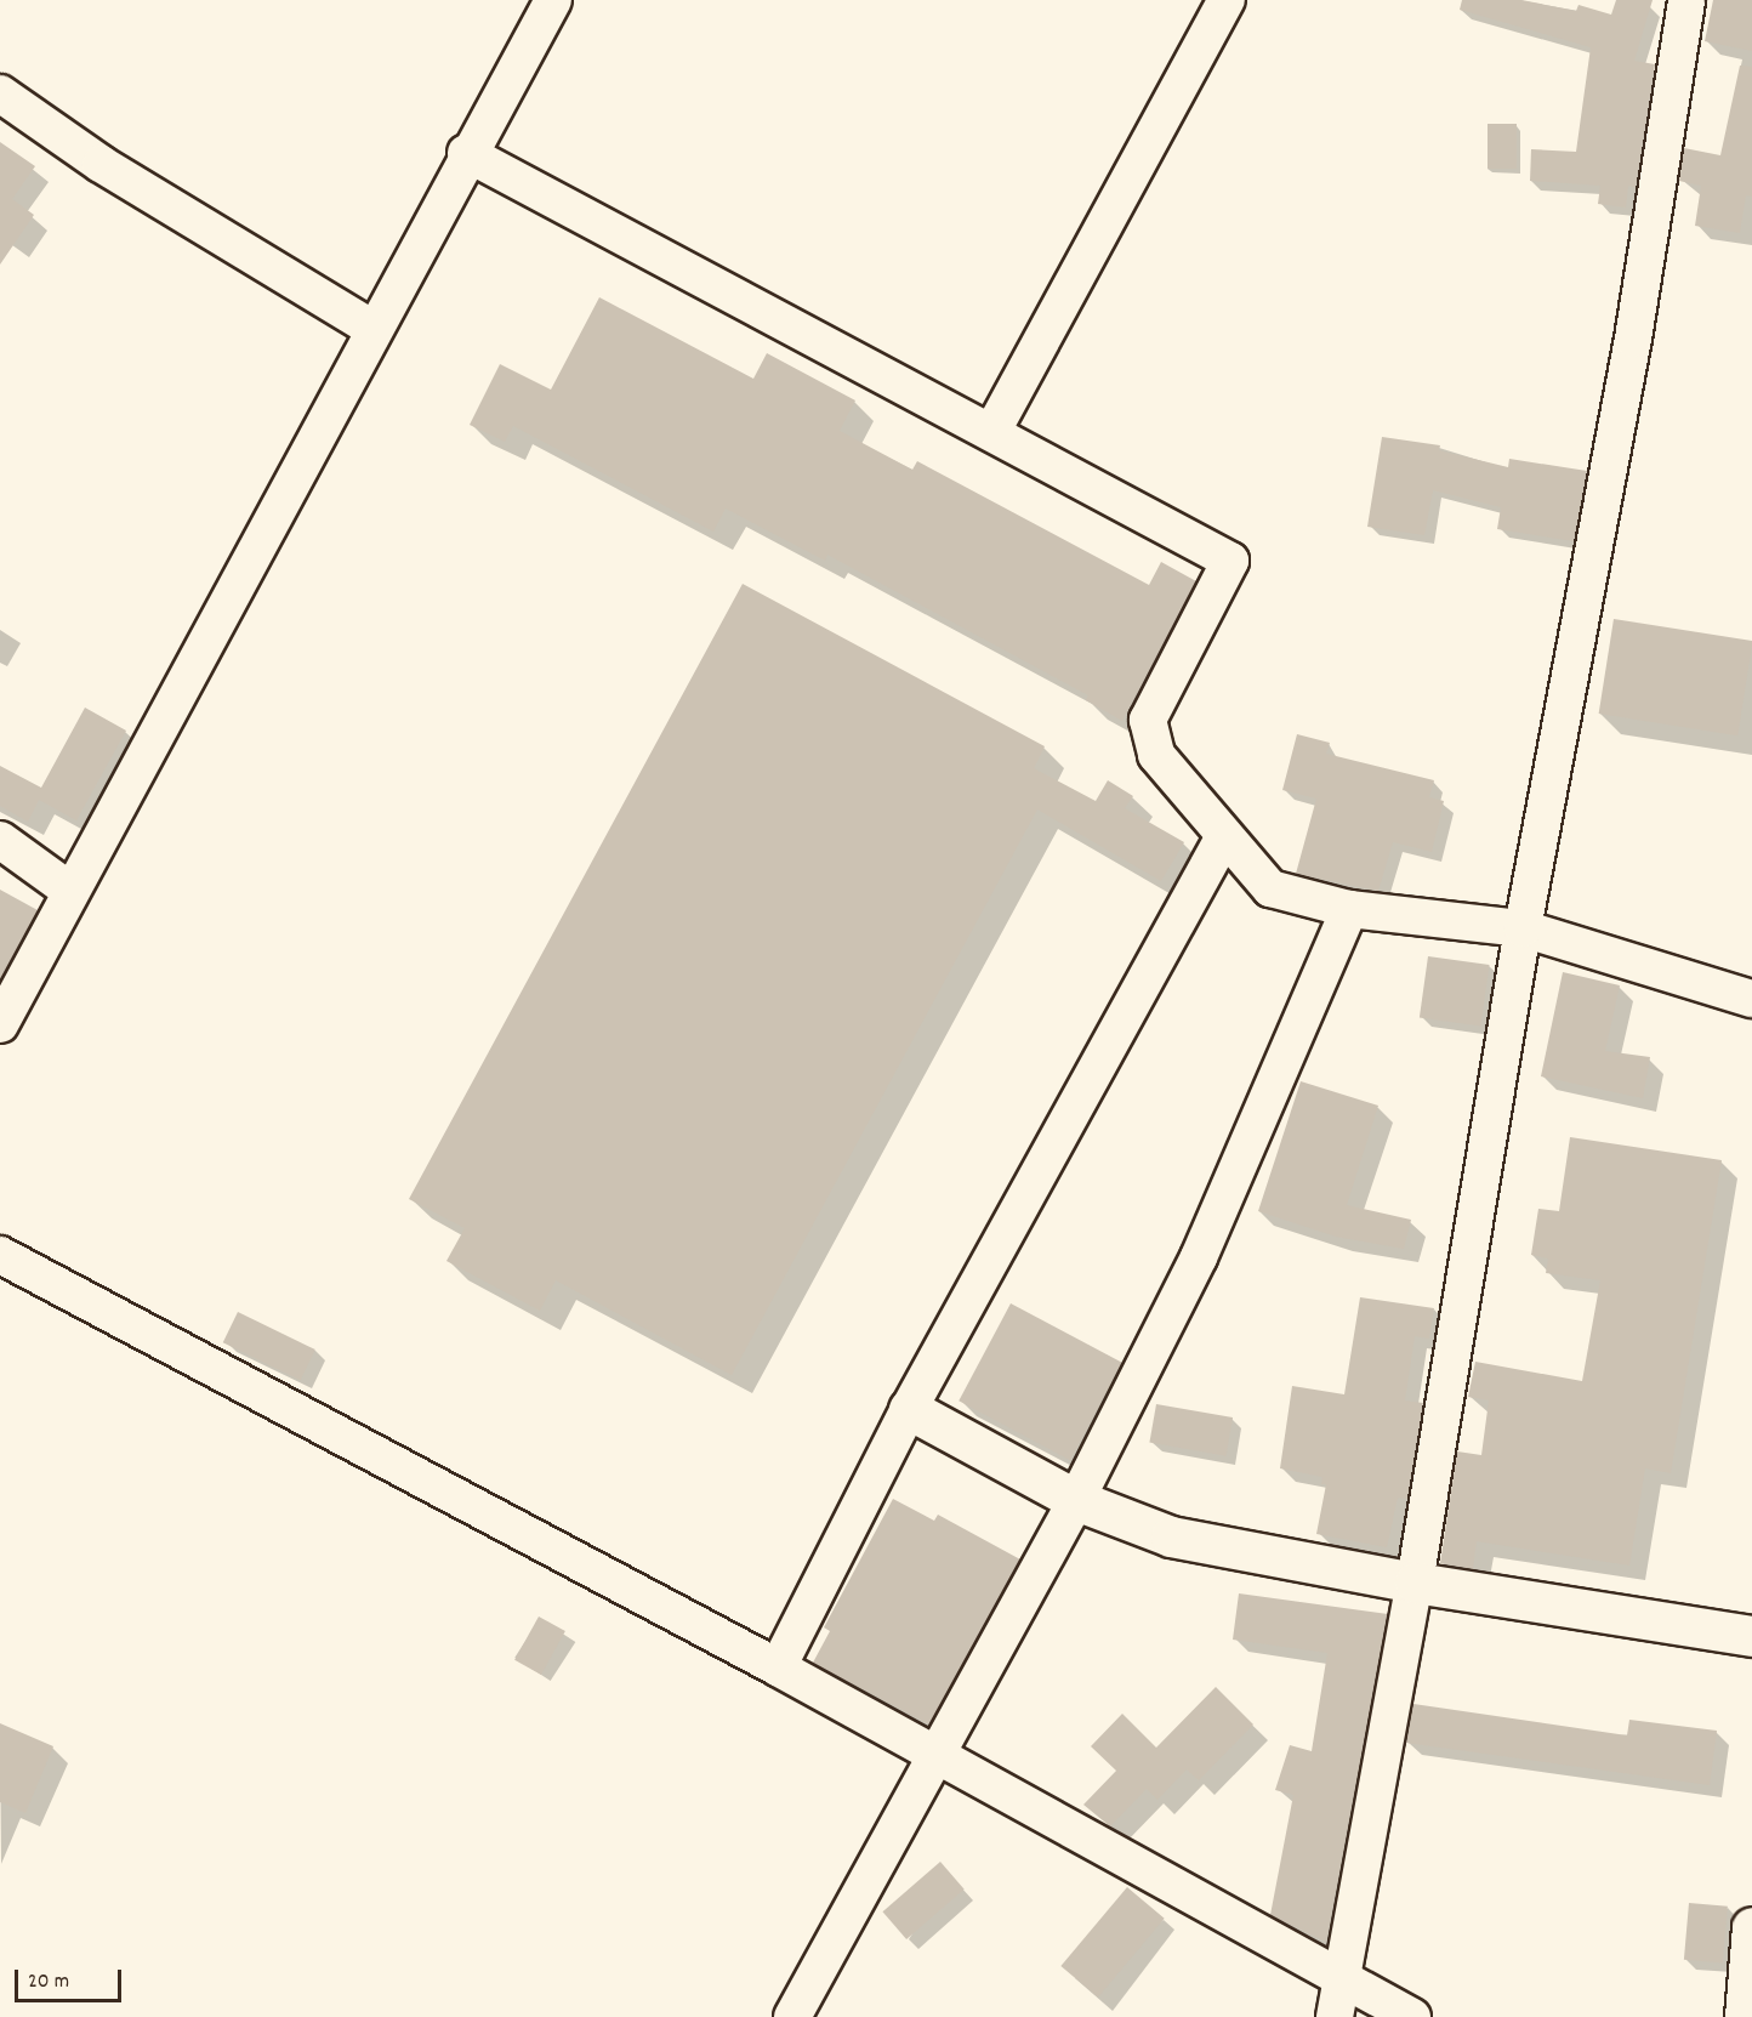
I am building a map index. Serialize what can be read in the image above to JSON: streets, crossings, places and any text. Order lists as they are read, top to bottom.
{
  "scale_bar": "20 m"
}
